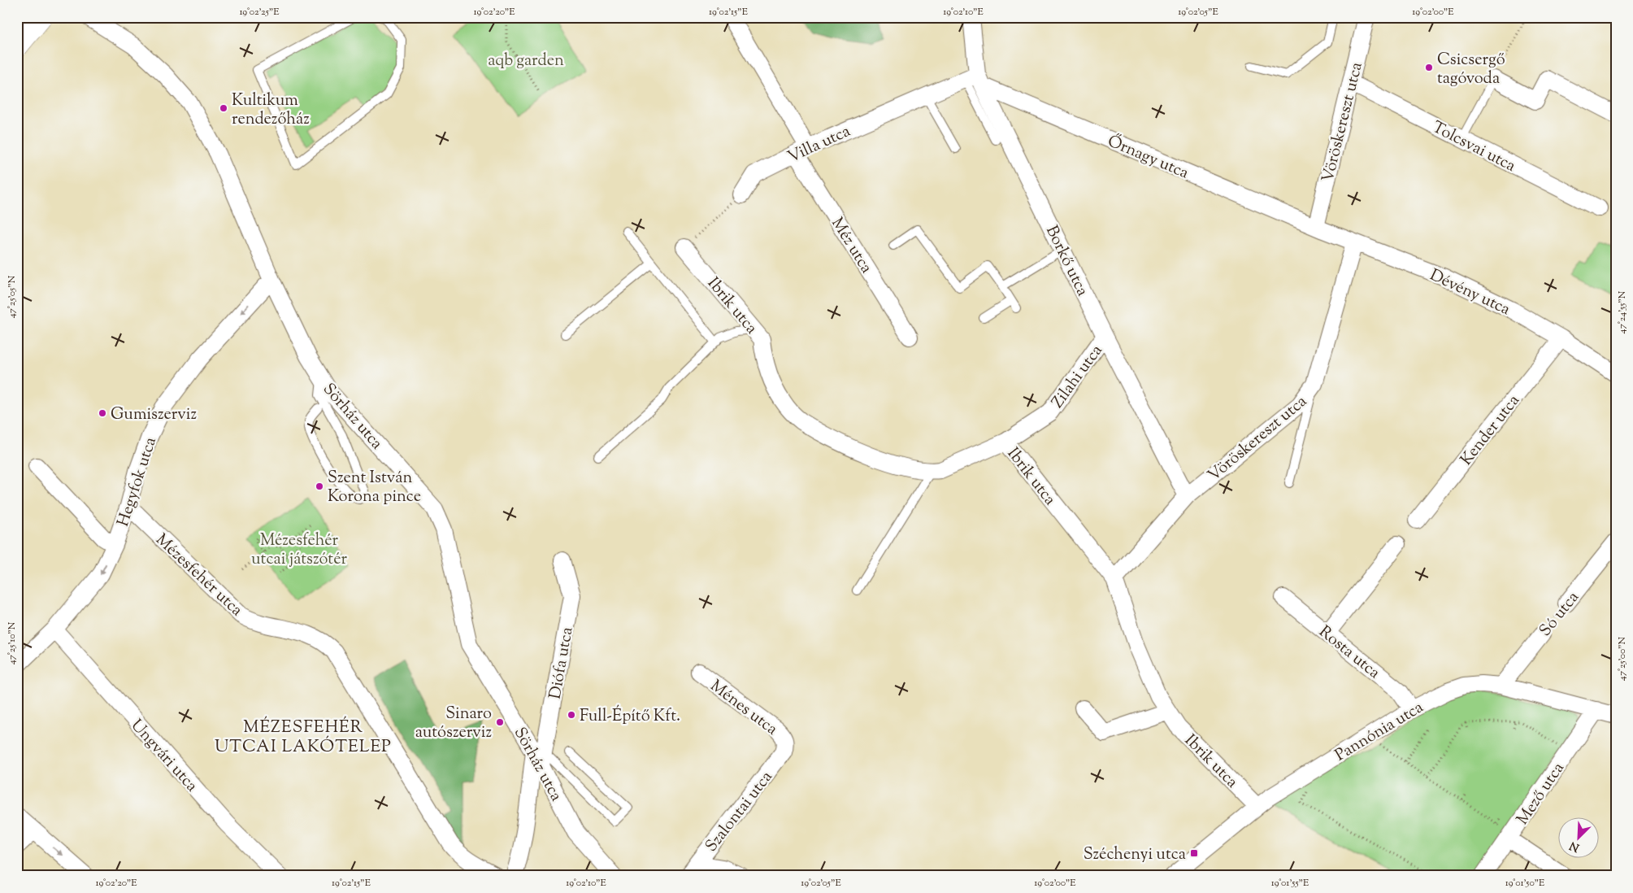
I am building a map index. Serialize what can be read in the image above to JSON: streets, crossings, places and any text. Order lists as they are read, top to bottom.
{
  "streets": {
    "street": [
      "Vöröskereszt utca",
      "Villa utca",
      "Tolcsvai utca",
      "Őrnagy utca",
      "Méz utca",
      "Borkő utca",
      "Dévény utca",
      "Ibrik utca",
      "Zilahi utca",
      "Sörház utca",
      "Kender utca",
      "Hegyfok utca",
      "Mézesfehér utca",
      "Só utca",
      "Rosta utca",
      "Diófa utca",
      "Ménes utca",
      "Pannónia utca",
      "Ungvári utca",
      "Mező utca",
      "Szalontai utca"
    ]
  },
  "crossings": [
    ["Vöröskereszt utca", "Tolcsvai utca"],
    ["Vöröskereszt utca", "Őrnagy utca"],
    ["Vöröskereszt utca", "Borkő utca"],
    ["Vöröskereszt utca", "Dévény utca"],
    ["Vöröskereszt utca", "Ibrik utca"],
    ["Villa utca", "Őrnagy utca"],
    ["Villa utca", "Méz utca"],
    ["Villa utca", "Borkő utca"],
    ["Őrnagy utca", "Borkő utca"],
    ["Őrnagy utca", "Dévény utca"],
    ["Borkő utca", "Zilahi utca"],
    ["Dévény utca", "Kender utca"],
    ["Ibrik utca", "Zilahi utca"],
    ["Ibrik utca", "Pannónia utca"],
    ["Sörház utca", "Hegyfok utca"],
    ["Sörház utca", "Diófa utca"],
    ["Hegyfok utca", "Mézesfehér utca"],
    ["Hegyfok utca", "Ungvári utca"],
    ["Só utca", "Pannónia utca"],
    ["Rosta utca", "Pannónia utca"],
    ["Ménes utca", "Szalontai utca"],
    ["Pannónia utca", "Mező utca"]
  ],
  "one_way": ["Hegyfok utca"],
  "districts": ["MÉZESFEHÉR UTCAI LAKÓTELEP"],
  "parks": ["aqb garden", "Mézesfehér utcai játszótér"],
  "places": {
    "other": [
      "Csicsergő tagóvoda",
      "Kultikum rendezőház",
      "Gumiszerviz",
      "Szent István Korona pince",
      "Full-Építő Kft.",
      "Sinaro autószerviz"
    ],
    "transit": ["Széchenyi utca"]
  },
  "north": "bottom left",
  "coordinates": [
    "19°02'25\"E",
    "19°02'20\"E",
    "19°02'15\"E",
    "19°02'10\"E",
    "19°02'05\"E",
    "19°02'00\"E",
    "47°25'05\"N",
    "47°24'55\"N",
    "47°25'10\"N",
    "47°25'00\"N",
    "19°01'55\"E",
    "19°01'50\"E"
  ]
}
